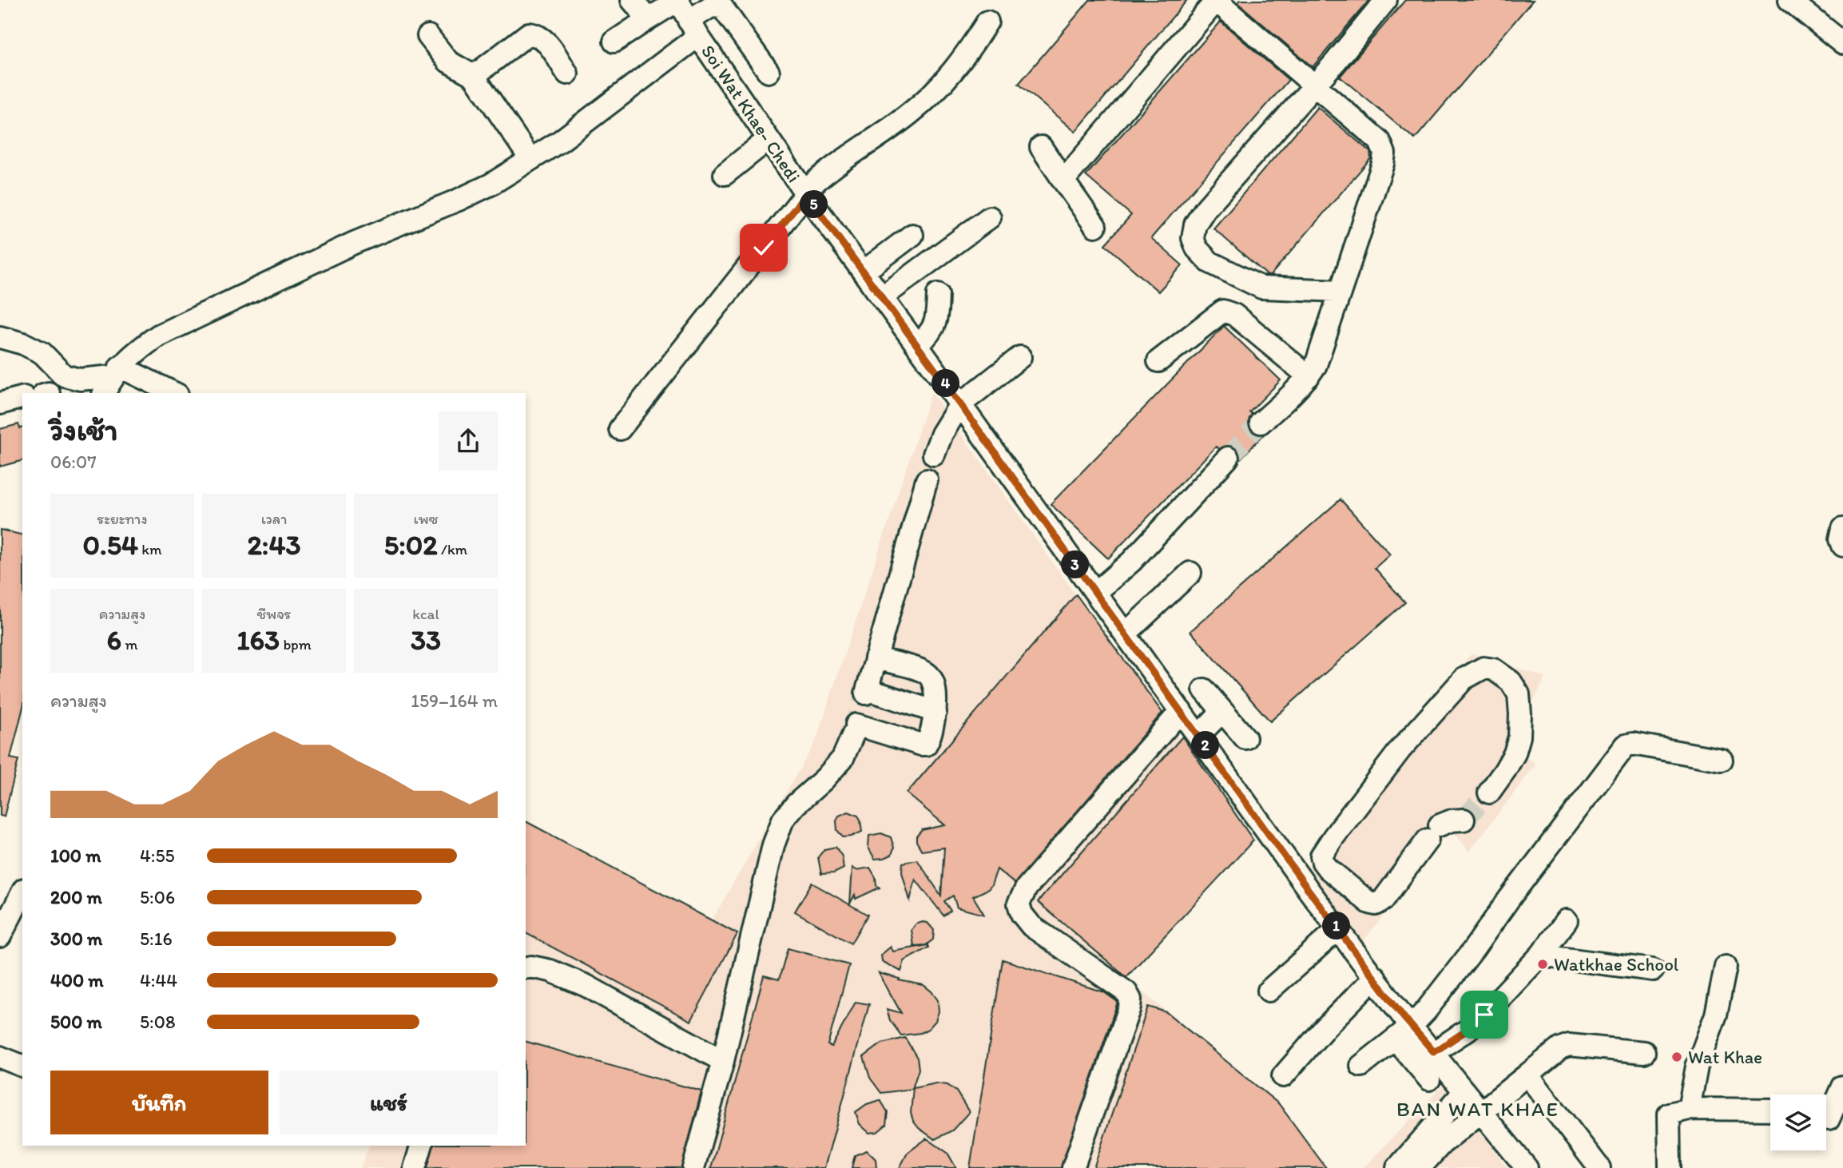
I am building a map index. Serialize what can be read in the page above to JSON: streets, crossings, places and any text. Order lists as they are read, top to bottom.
{
  "streets": {
    "street": ["Soi Wat Khae- Chedi"]
  },
  "districts": ["BAN WAT KHAE"],
  "places": ["Watkhae School", "Wat Khae"],
  "page": {
    "pins": [
      "5",
      "4",
      "3",
      "2",
      "1"
    ],
    "heading": ["วิ่งเช้า", "06:07"],
    "stats": [
      ["ระยะทาง", "0.54 km"],
      ["เวลา", "2:43"],
      ["เพซ", "5:02 /km"],
      ["ความสูง", "6 m"],
      ["ชีพจร", "163 bpm"],
      ["kcal", "33"]
    ],
    "chart": ["ความสูง", "159–164 m"],
    "list": [
      {
        "name": "100 m",
        "note": "4:55"
      },
      {
        "name": "200 m",
        "note": "5:06"
      },
      {
        "name": "300 m",
        "note": "5:16"
      },
      {
        "name": "400 m",
        "note": "4:44"
      },
      {
        "name": "500 m",
        "note": "5:08"
      }
    ],
    "buttons": ["บันทึก", "แชร์"]
  }
}
